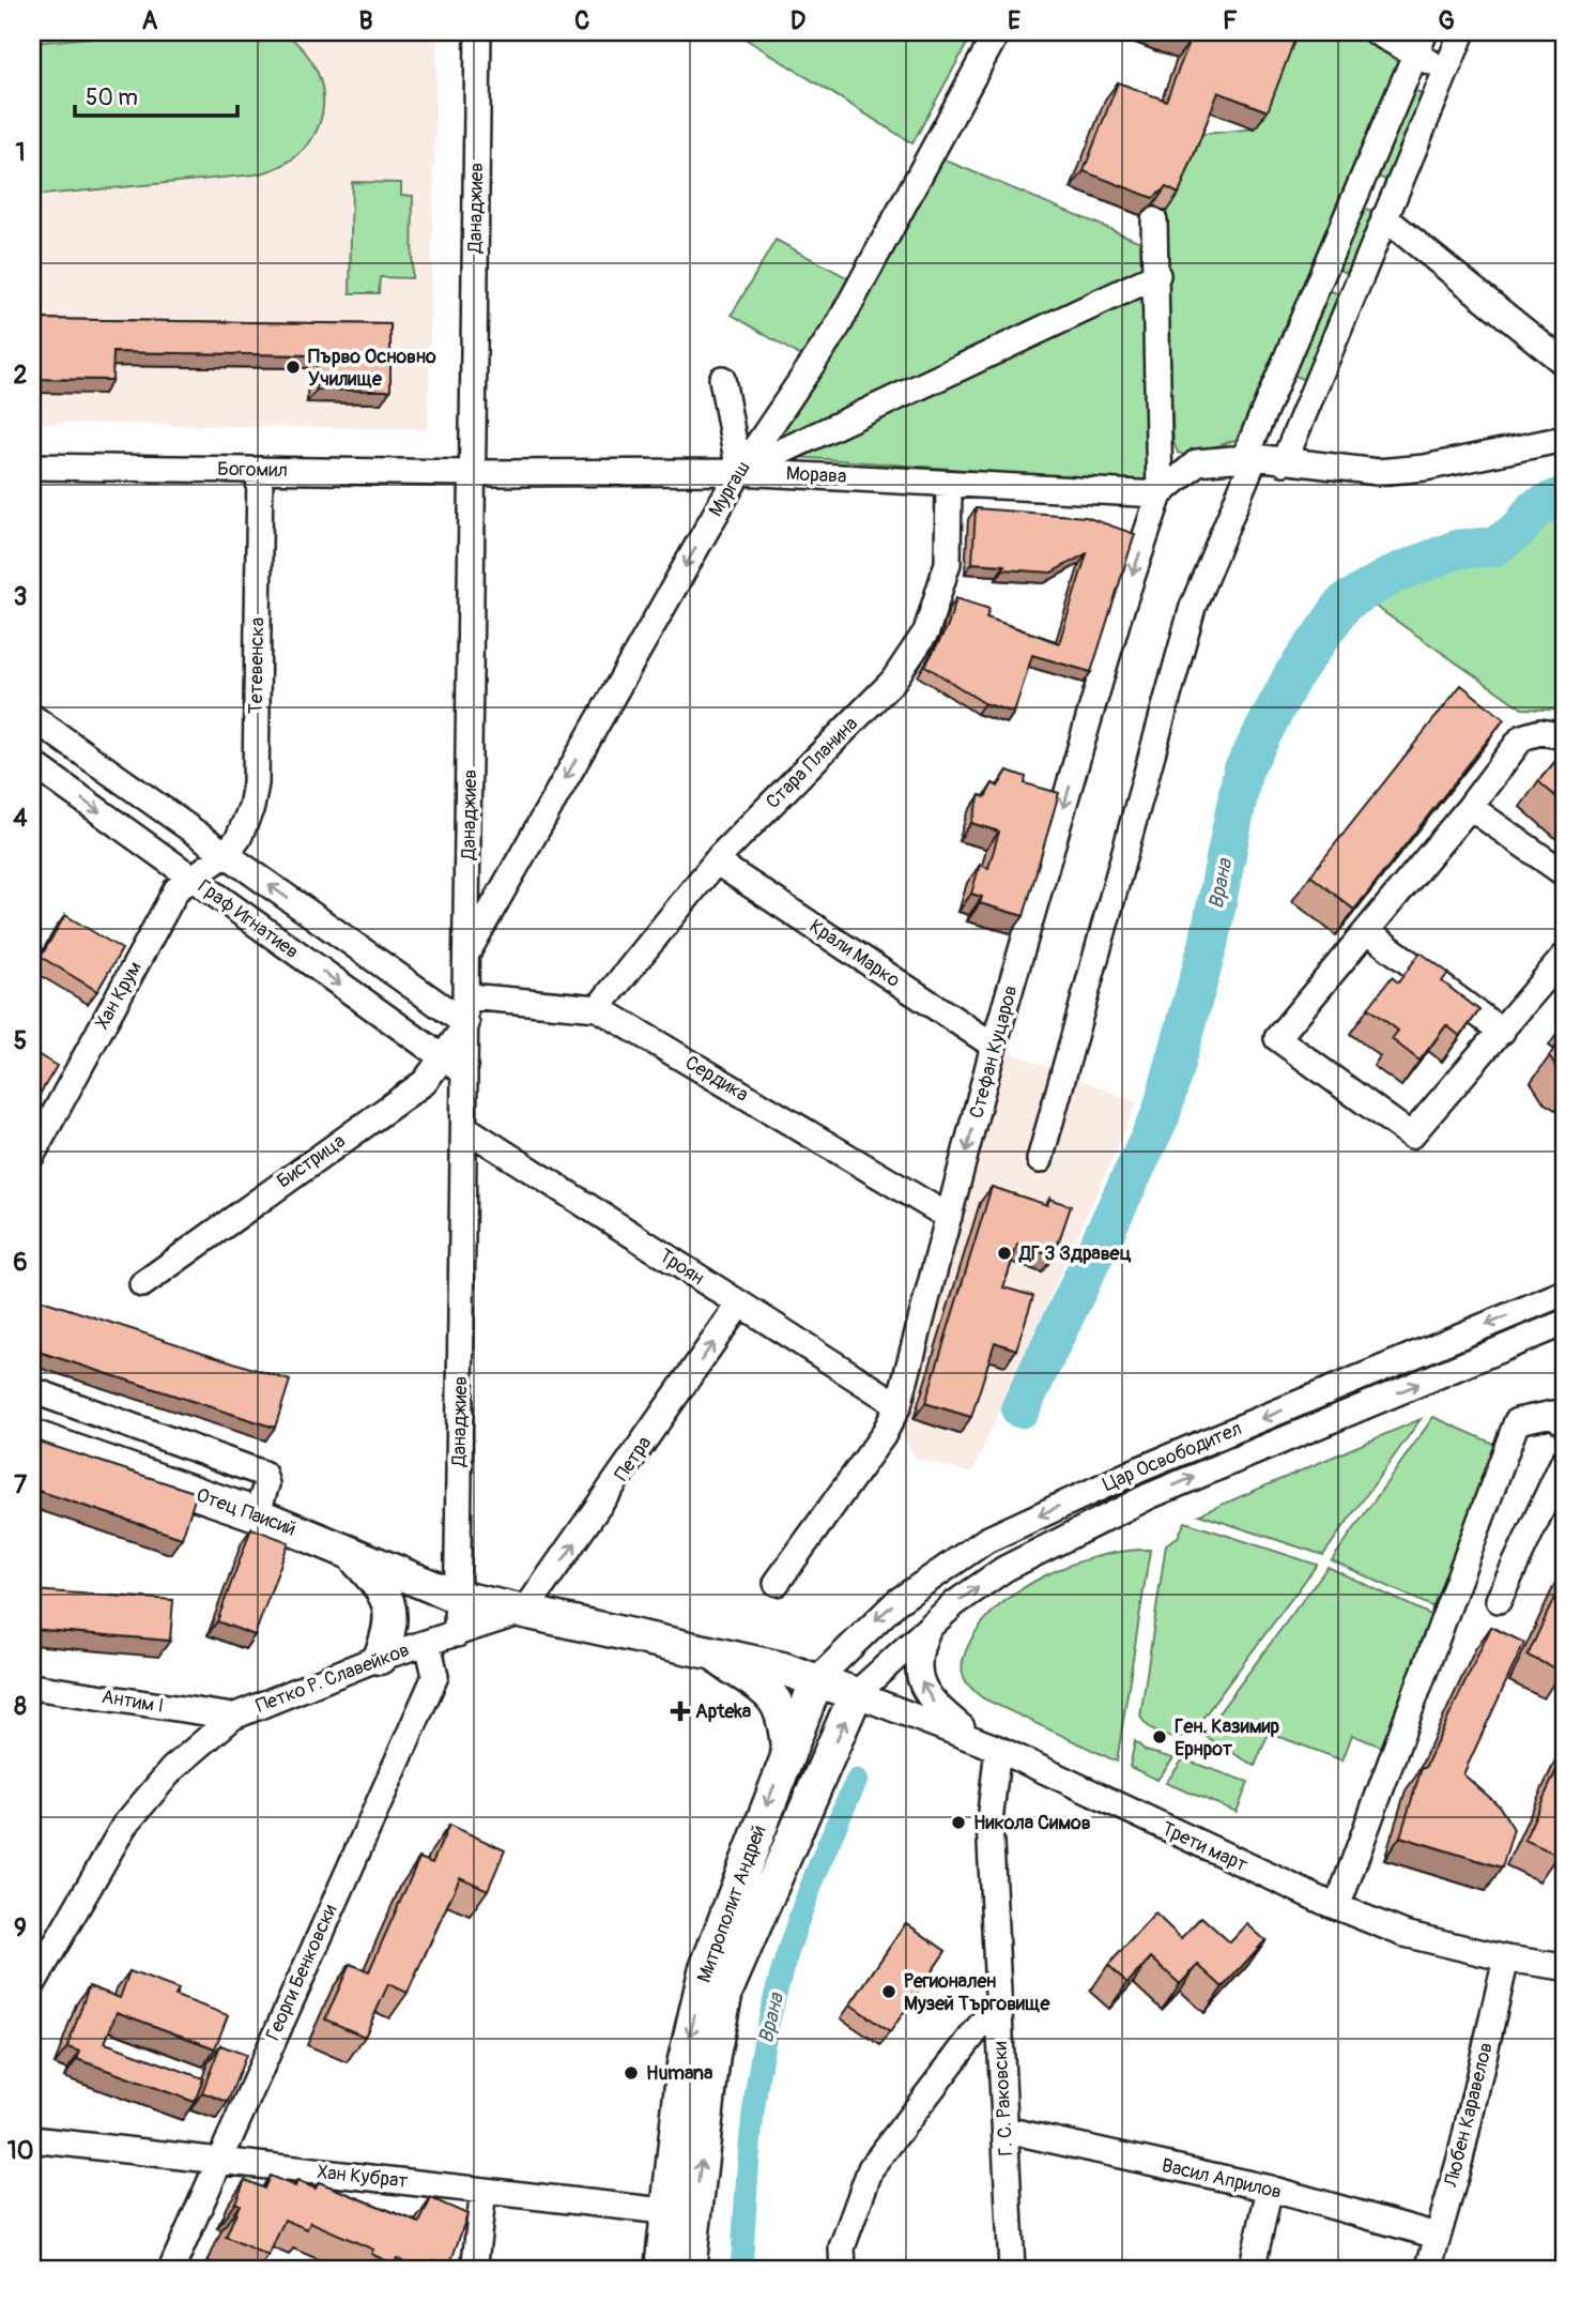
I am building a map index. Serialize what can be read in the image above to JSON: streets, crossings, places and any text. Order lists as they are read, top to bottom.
{
  "streets": {
    "main road": ["Отец Паисий", "Митрополит Андрей"],
    "street": [
      "Данаджиев",
      "Богомил",
      "Морава",
      "Мургаш",
      "Тетевенска",
      "Стара Планина",
      "Граф Игнатиев",
      "Крали Марко",
      "Хан Крум",
      "Стефан Куцаров",
      "Сердика",
      "Бистрица",
      "Троян",
      "Цар Освободител",
      "Петра",
      "Петко Р. Славейков",
      "Антим I",
      "Трети март",
      "Георги Бенковски",
      "Г. С. Раковски",
      "Любен Каравелов",
      "Хан Кубрат",
      "Васил Априлов"
    ]
  },
  "crossings": [
    ["Данаджиев", "Богомил"],
    ["Данаджиев", "Морава"],
    ["Данаджиев", "Мургаш"],
    ["Данаджиев", "Граф Игнатиев"],
    ["Данаджиев", "Сердика"],
    ["Данаджиев", "Бистрица"],
    ["Данаджиев", "Троян"],
    ["Данаджиев", "Отец Паисий"],
    ["Богомил", "Морава"],
    ["Богомил", "Тетевенска"],
    ["Морава", "Мургаш"],
    ["Морава", "Стара Планина"],
    ["Морава", "Стефан Куцаров"],
    ["Тетевенска", "Граф Игнатиев"],
    ["Тетевенска", "Хан Крум"],
    ["Стара Планина", "Крали Марко"],
    ["Стара Планина", "Сердика"],
    ["Граф Игнатиев", "Хан Крум"],
    ["Граф Игнатиев", "Бистрица"],
    ["Крали Марко", "Стефан Куцаров"],
    ["Стефан Куцаров", "Сердика"],
    ["Стефан Куцаров", "Троян"],
    ["Троян", "Петра"],
    ["Цар Освободител", "Трети март"],
    ["Цар Освободител", "Митрополит Андрей"],
    ["Петра", "Петко Р. Славейков"],
    ["Петко Р. Славейков", "Антим I"],
    ["Петко Р. Славейков", "Георги Бенковски"],
    ["Трети март", "Митрополит Андрей"],
    ["Трети март", "Г. С. Раковски"],
    ["Трети март", "Любен Каравелов"],
    ["Митрополит Андрей", "Хан Кубрат"],
    ["Георги Бенковски", "Хан Кубрат"],
    ["Г. С. Раковски", "Васил Априлов"],
    ["Любен Каравелов", "Васил Априлов"]
  ],
  "one_way": ["Мургаш", "Петра"],
  "water": ["Врана"],
  "places": {
    "other": [
      "Първо Основно Училище",
      "ДГ 3 Здравец",
      "Ген. Казимир Ернрот",
      "Никола Симов",
      "Регионален Музей Търговище",
      "Humana"
    ],
    "health": ["Apteka"]
  },
  "scale_bar": "50 m",
  "grid": {
    "columns": [
      "A",
      "B",
      "C",
      "D",
      "E",
      "F",
      "G"
    ],
    "rows": [
      "1",
      "2",
      "3",
      "4",
      "5",
      "6",
      "7",
      "8",
      "9",
      "10"
    ]
  }
}
